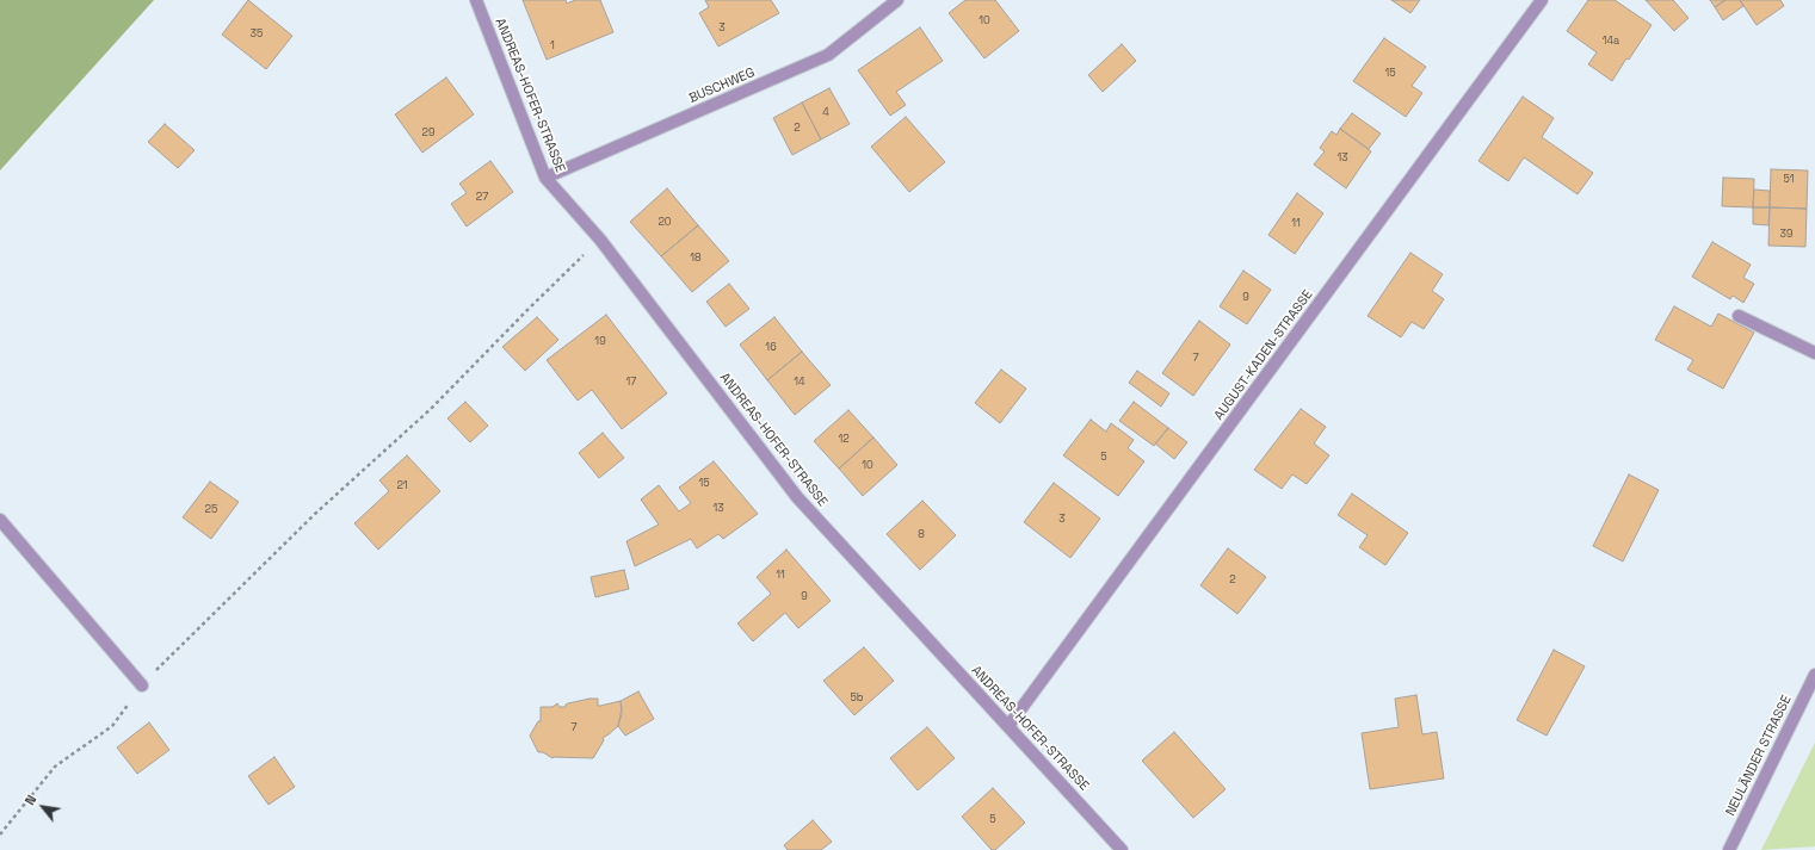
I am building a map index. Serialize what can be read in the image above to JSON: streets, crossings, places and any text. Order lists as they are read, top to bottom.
{
  "streets": {
    "street": [
      "BUSCHWEG",
      "ANDREAS-HOFER-STRASSE",
      "AUGUST-KADEN-STRASSE",
      "NEULÄNDER STRASSE"
    ]
  },
  "crossings": [
    ["BUSCHWEG", "ANDREAS-HOFER-STRASSE"],
    ["ANDREAS-HOFER-STRASSE", "AUGUST-KADEN-STRASSE"]
  ],
  "house_numbers": [
    "10",
    "3",
    "35",
    "14a",
    "1",
    "15",
    "4",
    "2",
    "29",
    "13",
    "51",
    "27",
    "20",
    "11",
    "39",
    "18",
    "9",
    "19",
    "16",
    "7",
    "17",
    "14",
    "12",
    "5",
    "10",
    "15",
    "21",
    "13",
    "25",
    "3",
    "8",
    "11",
    "2",
    "9",
    "5b",
    "7",
    "5"
  ],
  "north": "top left"
}
